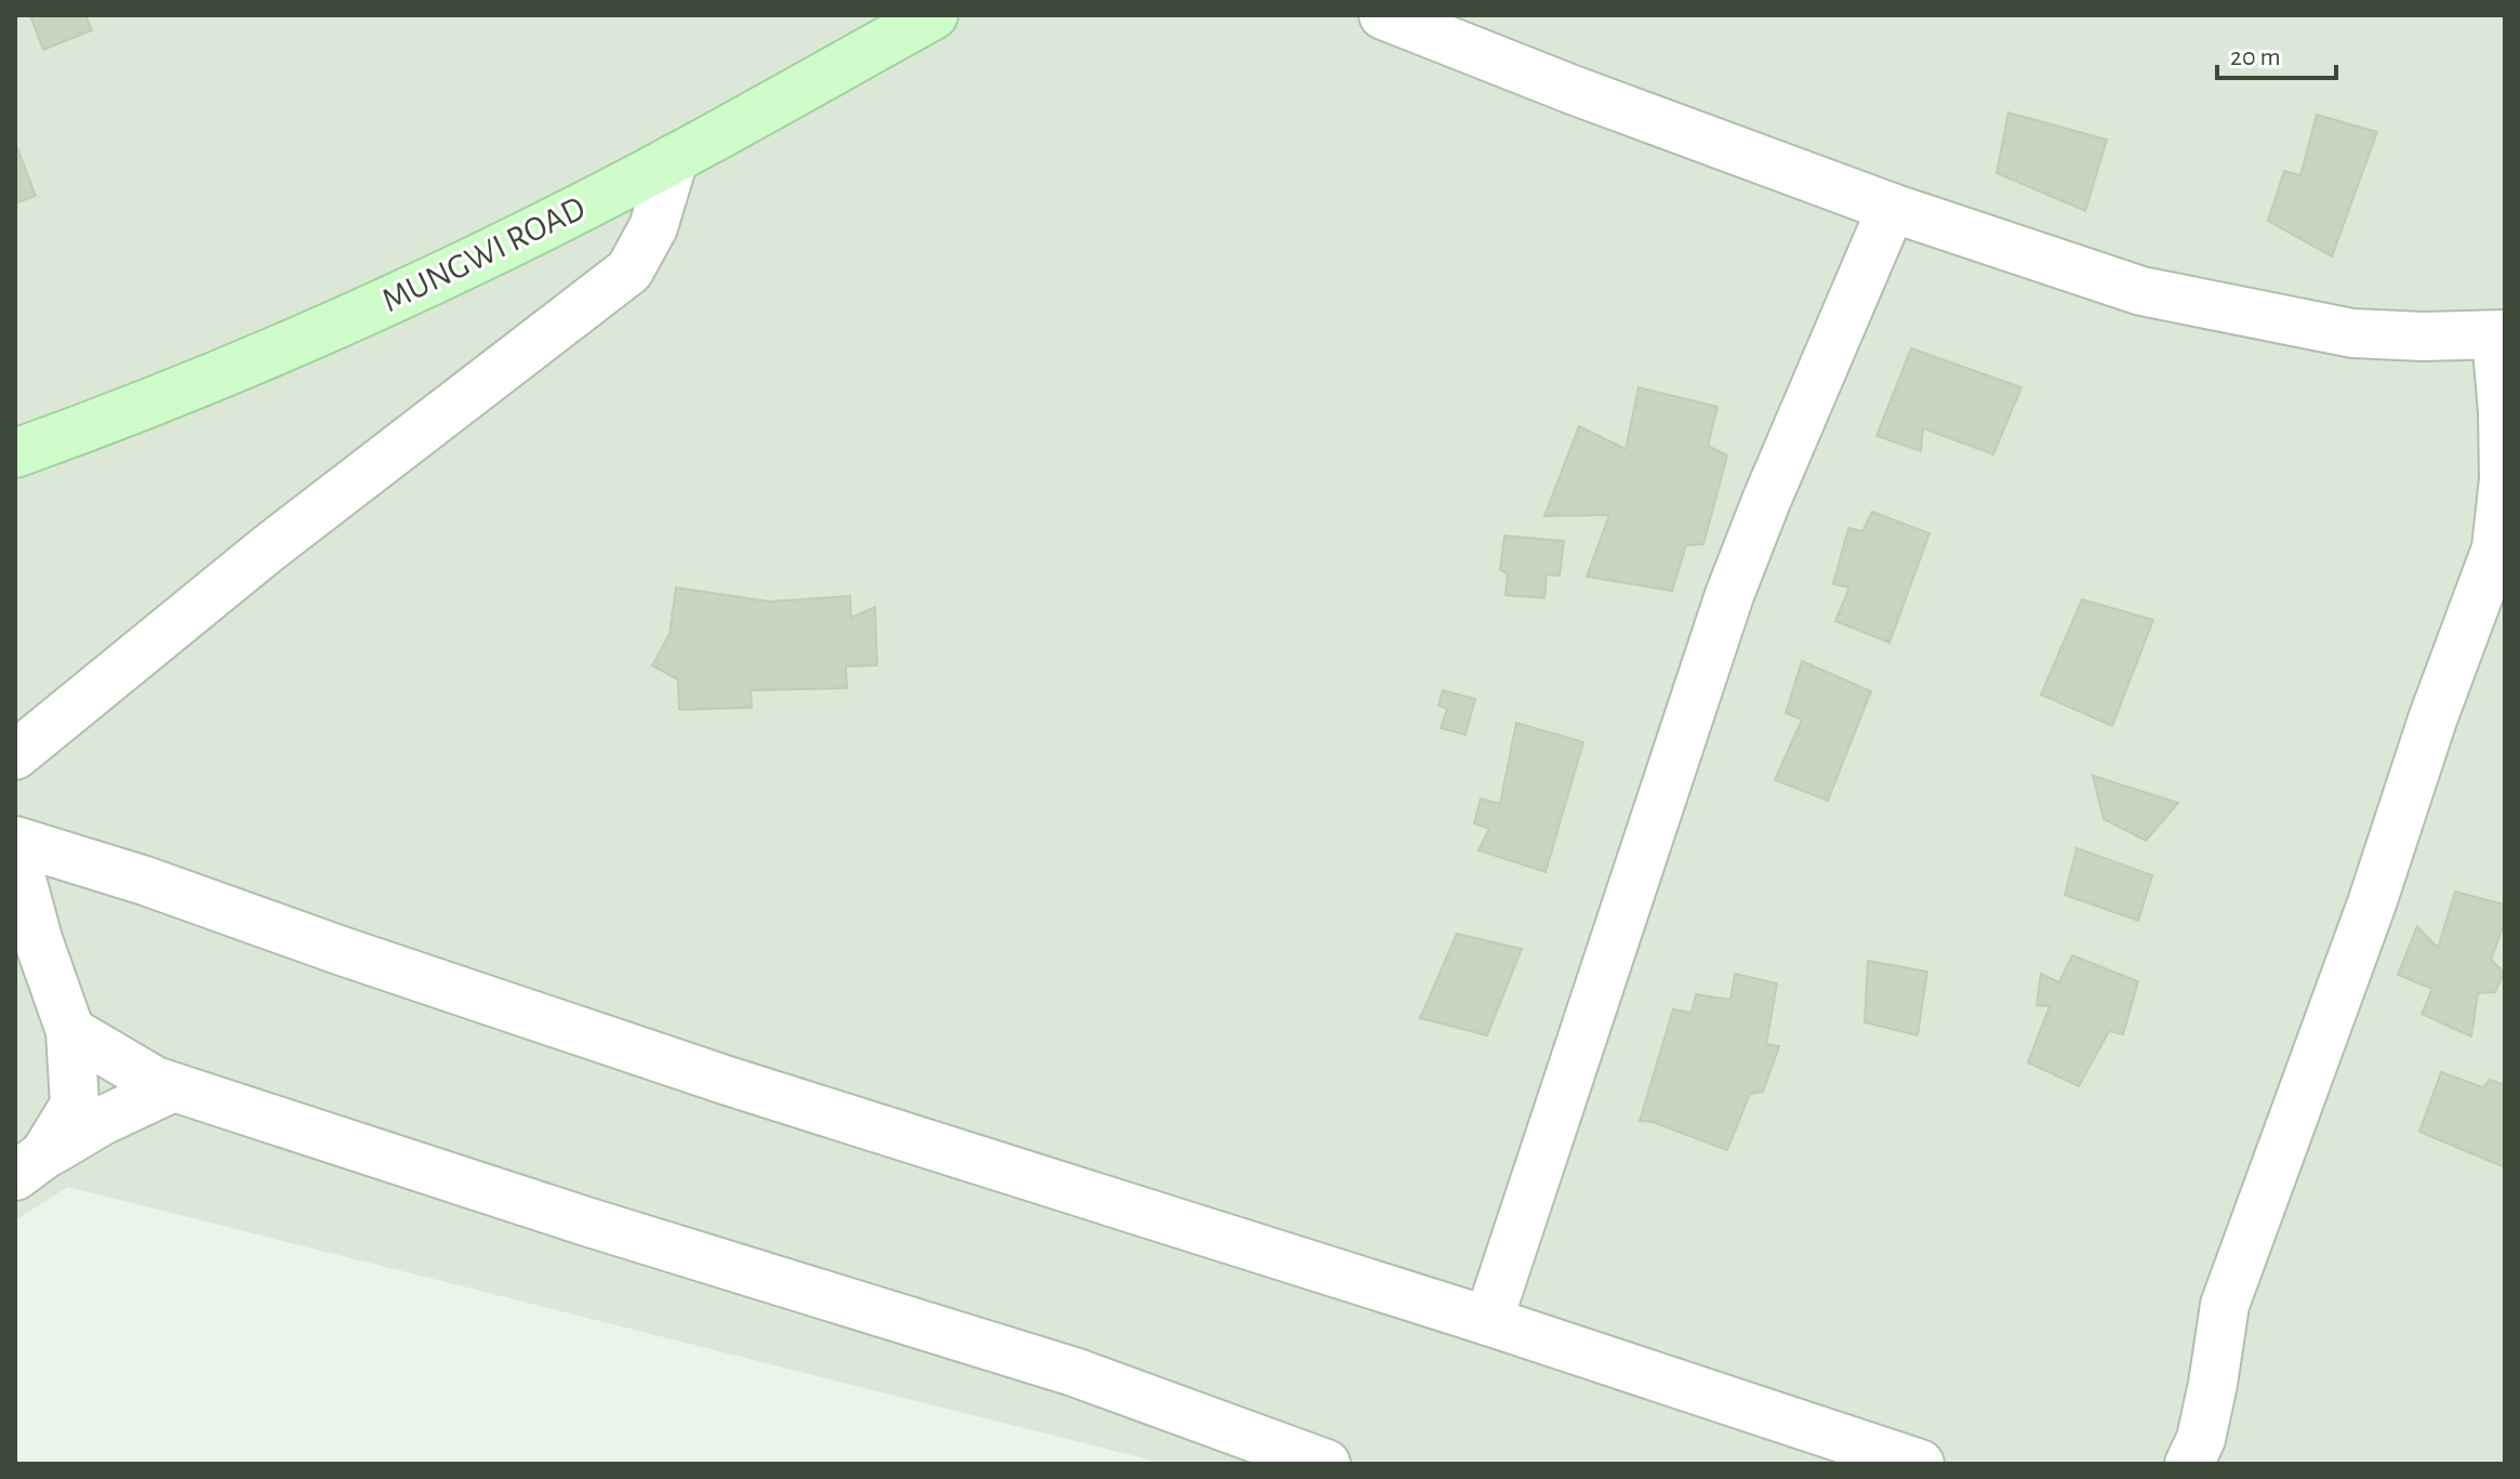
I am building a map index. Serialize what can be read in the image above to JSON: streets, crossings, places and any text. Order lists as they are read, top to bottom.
{
  "streets": {
    "main road": ["MUNGWI ROAD"]
  },
  "scale_bar": "20 m"
}
